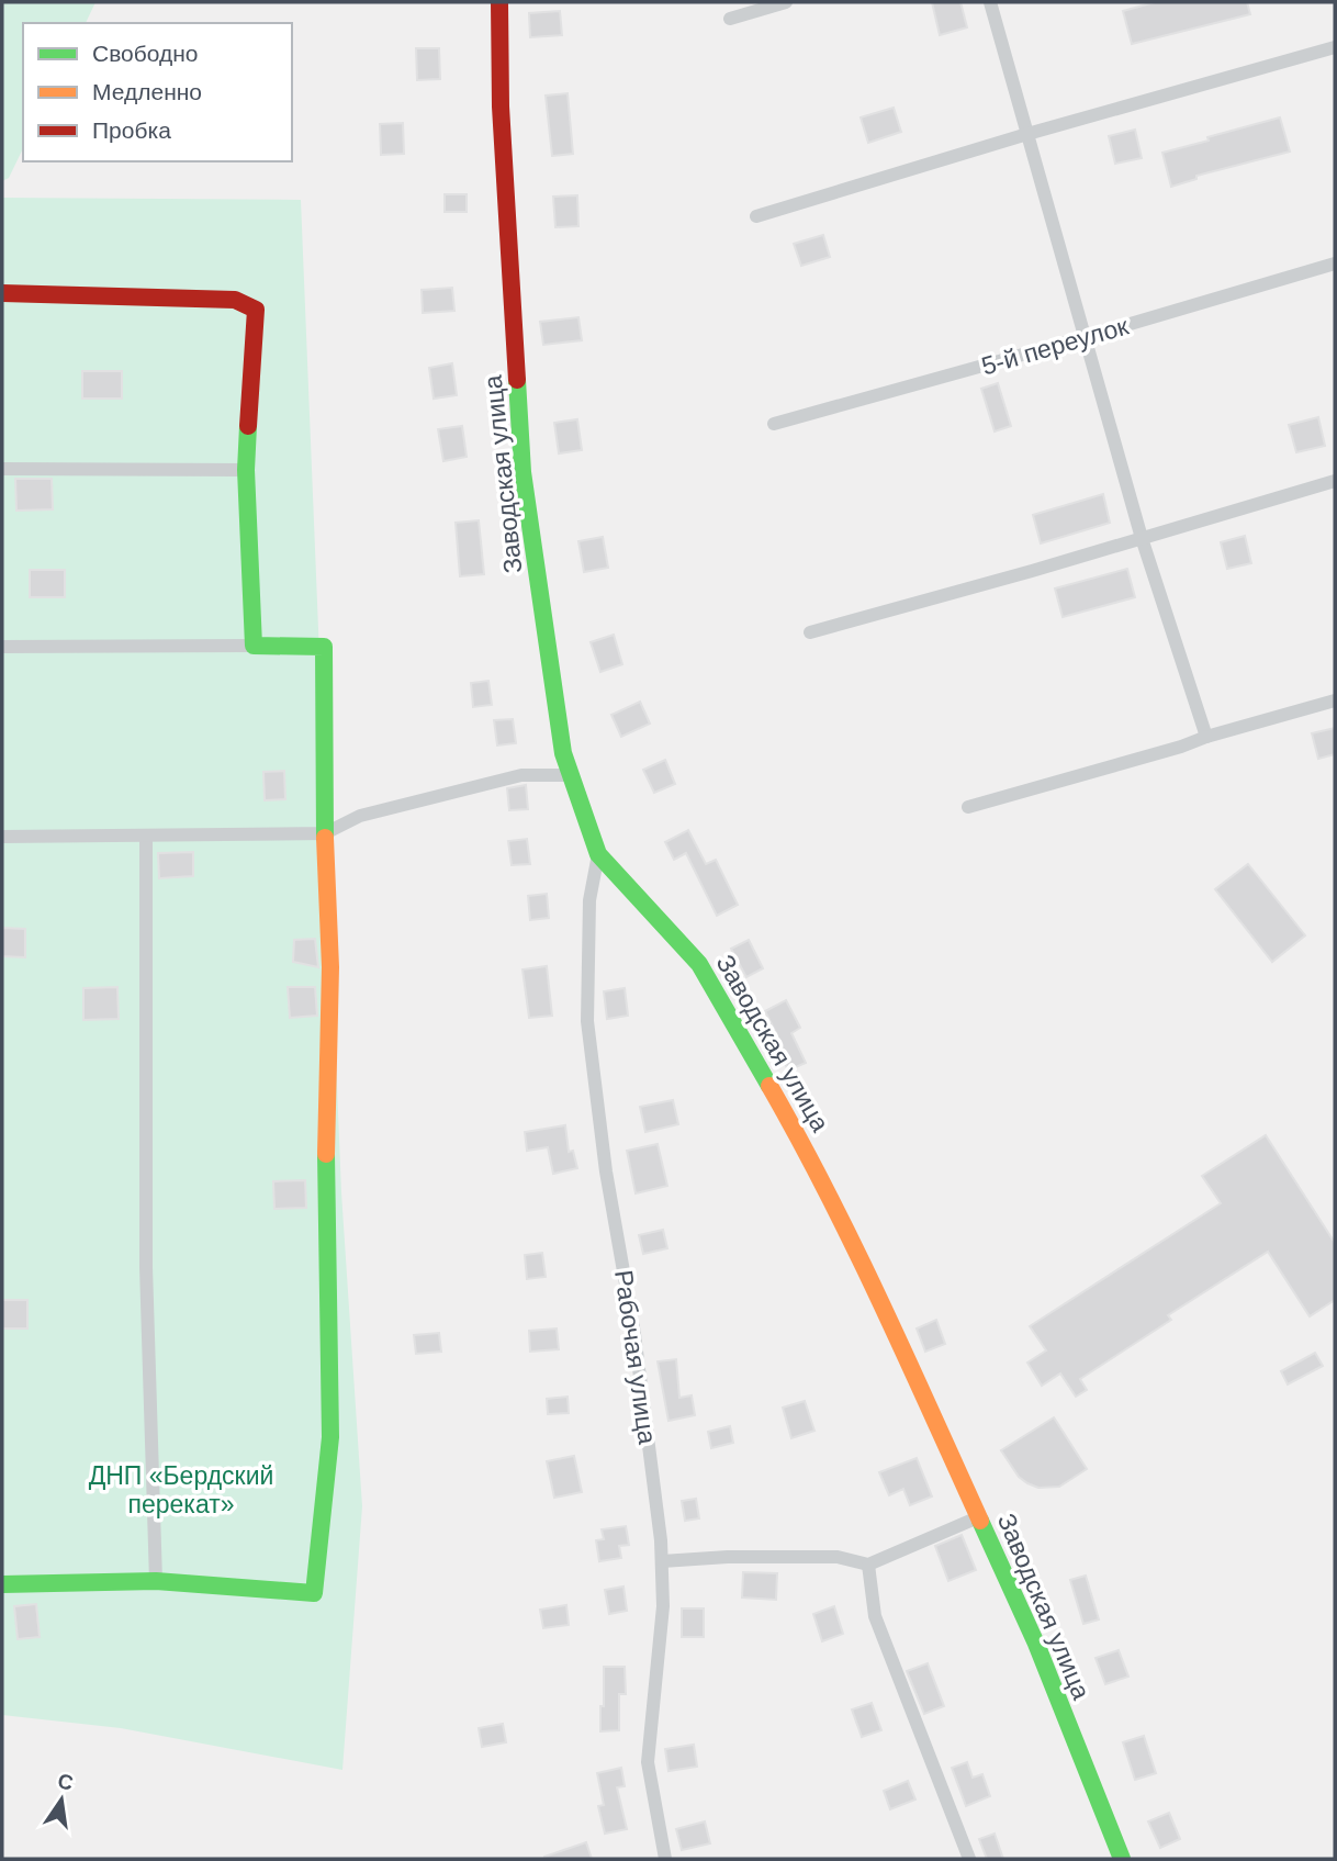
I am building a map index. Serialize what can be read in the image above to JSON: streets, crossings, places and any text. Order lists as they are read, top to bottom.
{
  "streets": {
    "street": ["5-й переулок", "Заводская улица", "Рабочая улица"]
  },
  "crossings": [
    ["Заводская улица", "Рабочая улица"]
  ],
  "parks": ["ДНП «Бердский перекат»"],
  "legend": ["Свободно", "Медленно", "Пробка"],
  "north": "top"
}
